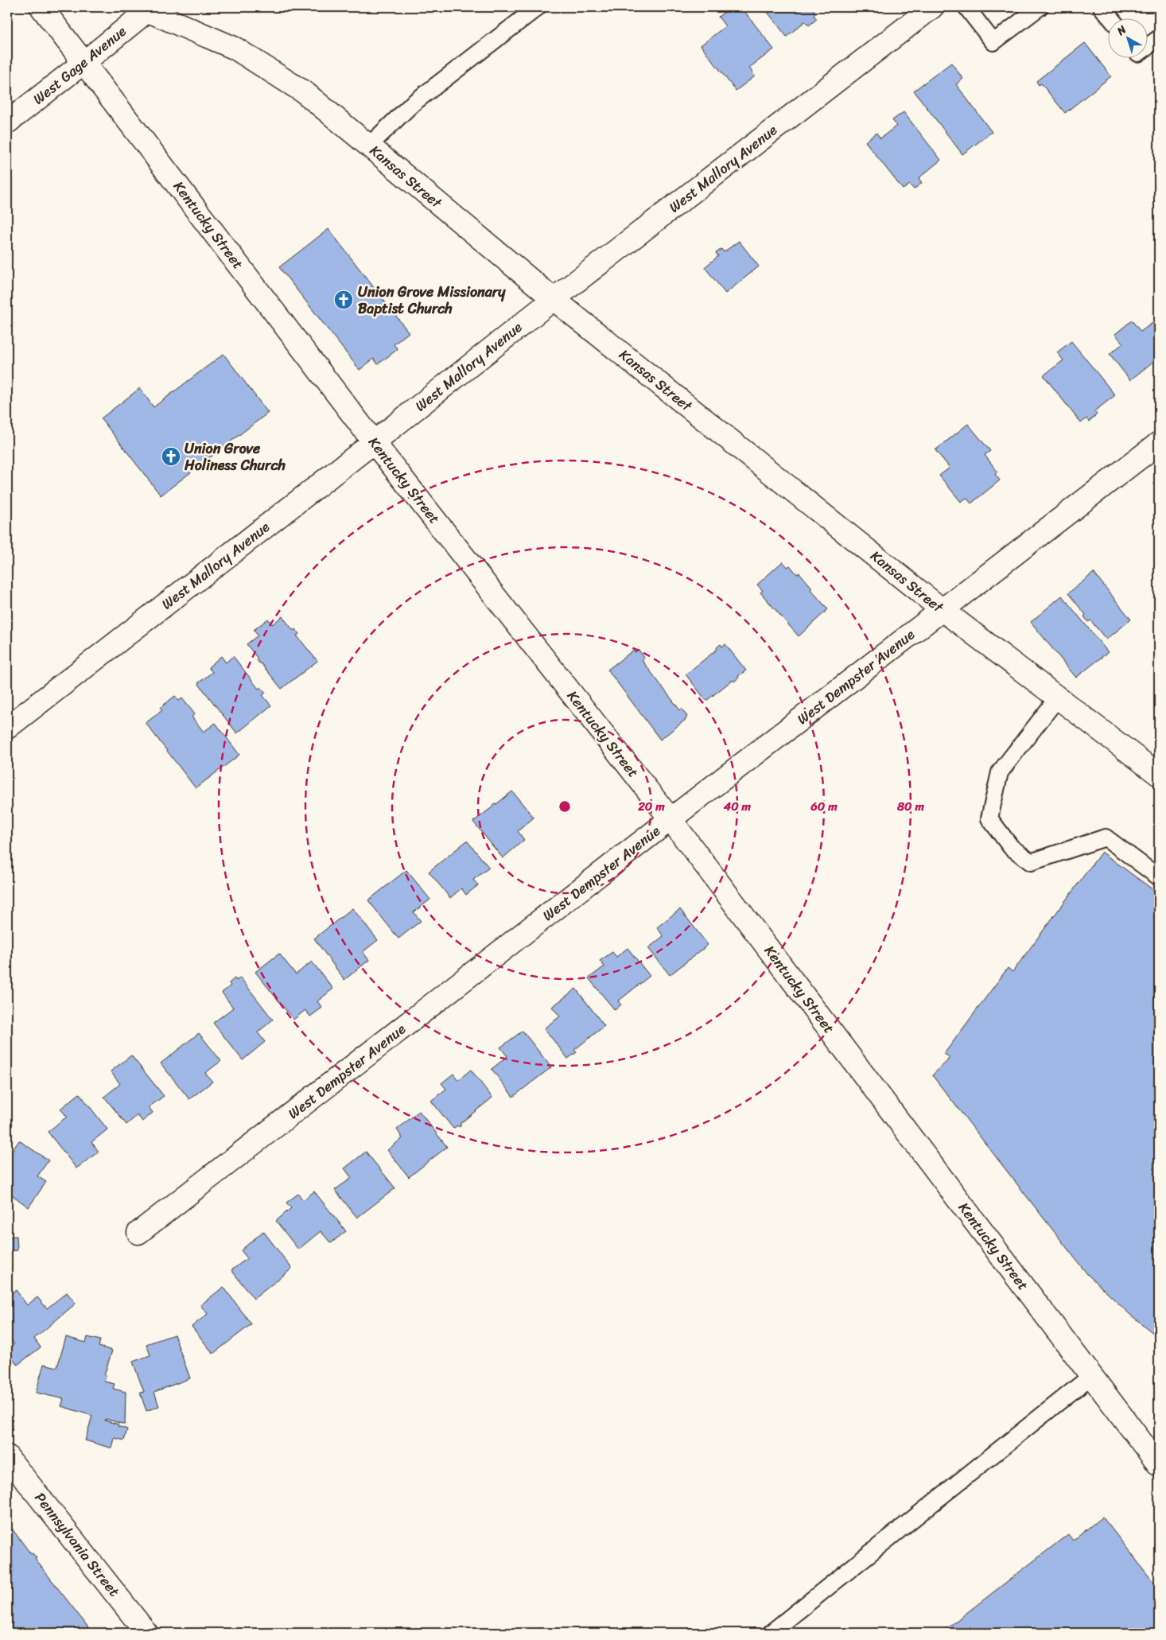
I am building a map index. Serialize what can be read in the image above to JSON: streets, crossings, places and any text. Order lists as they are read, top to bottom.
{
  "streets": {
    "street": [
      "West Gage Avenue",
      "West Mallory Avenue",
      "Kansas Street",
      "Kentucky Street",
      "West Dempster Avenue",
      "Pennsylvania Street"
    ]
  },
  "crossings": [
    ["West Gage Avenue", "Kansas Street"],
    ["West Gage Avenue", "Kentucky Street"],
    ["West Mallory Avenue", "Kansas Street"],
    ["West Mallory Avenue", "Kentucky Street"],
    ["Kansas Street", "West Dempster Avenue"],
    ["Kentucky Street", "West Dempster Avenue"]
  ],
  "places": {
    "church": ["Union Grove Missionary Baptist Church", "Union Grove Holiness Church"]
  },
  "north": "top left",
  "rings": [
    "20 m",
    "40 m",
    "60 m",
    "80 m"
  ]
}
